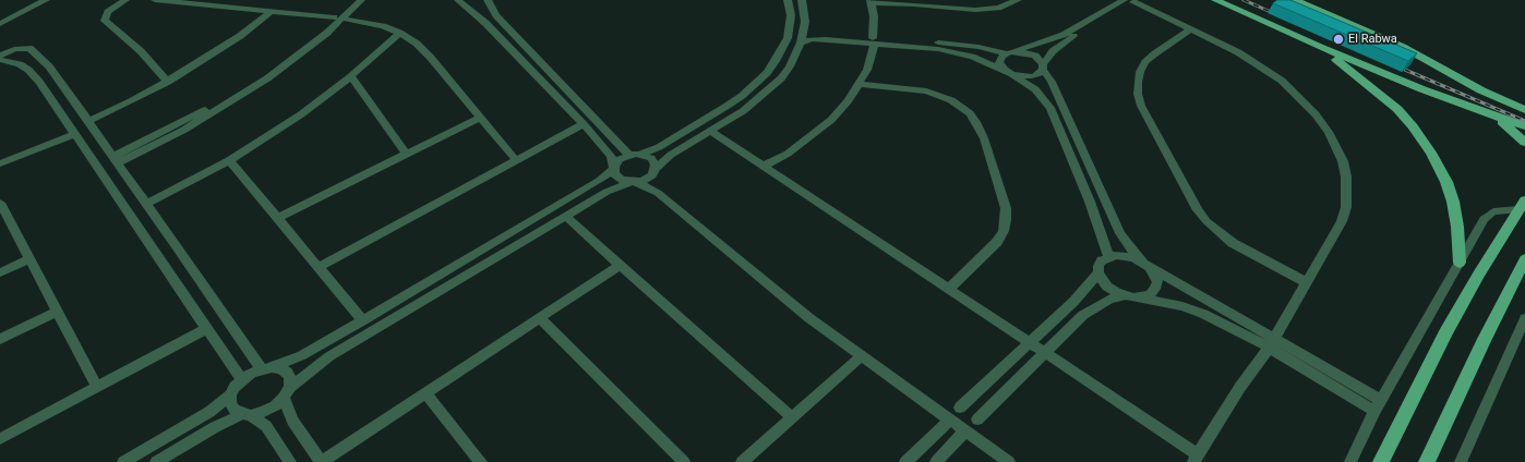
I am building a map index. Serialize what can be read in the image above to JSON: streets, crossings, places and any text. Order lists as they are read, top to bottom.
{
  "places": ["El Rabwa"]
}
